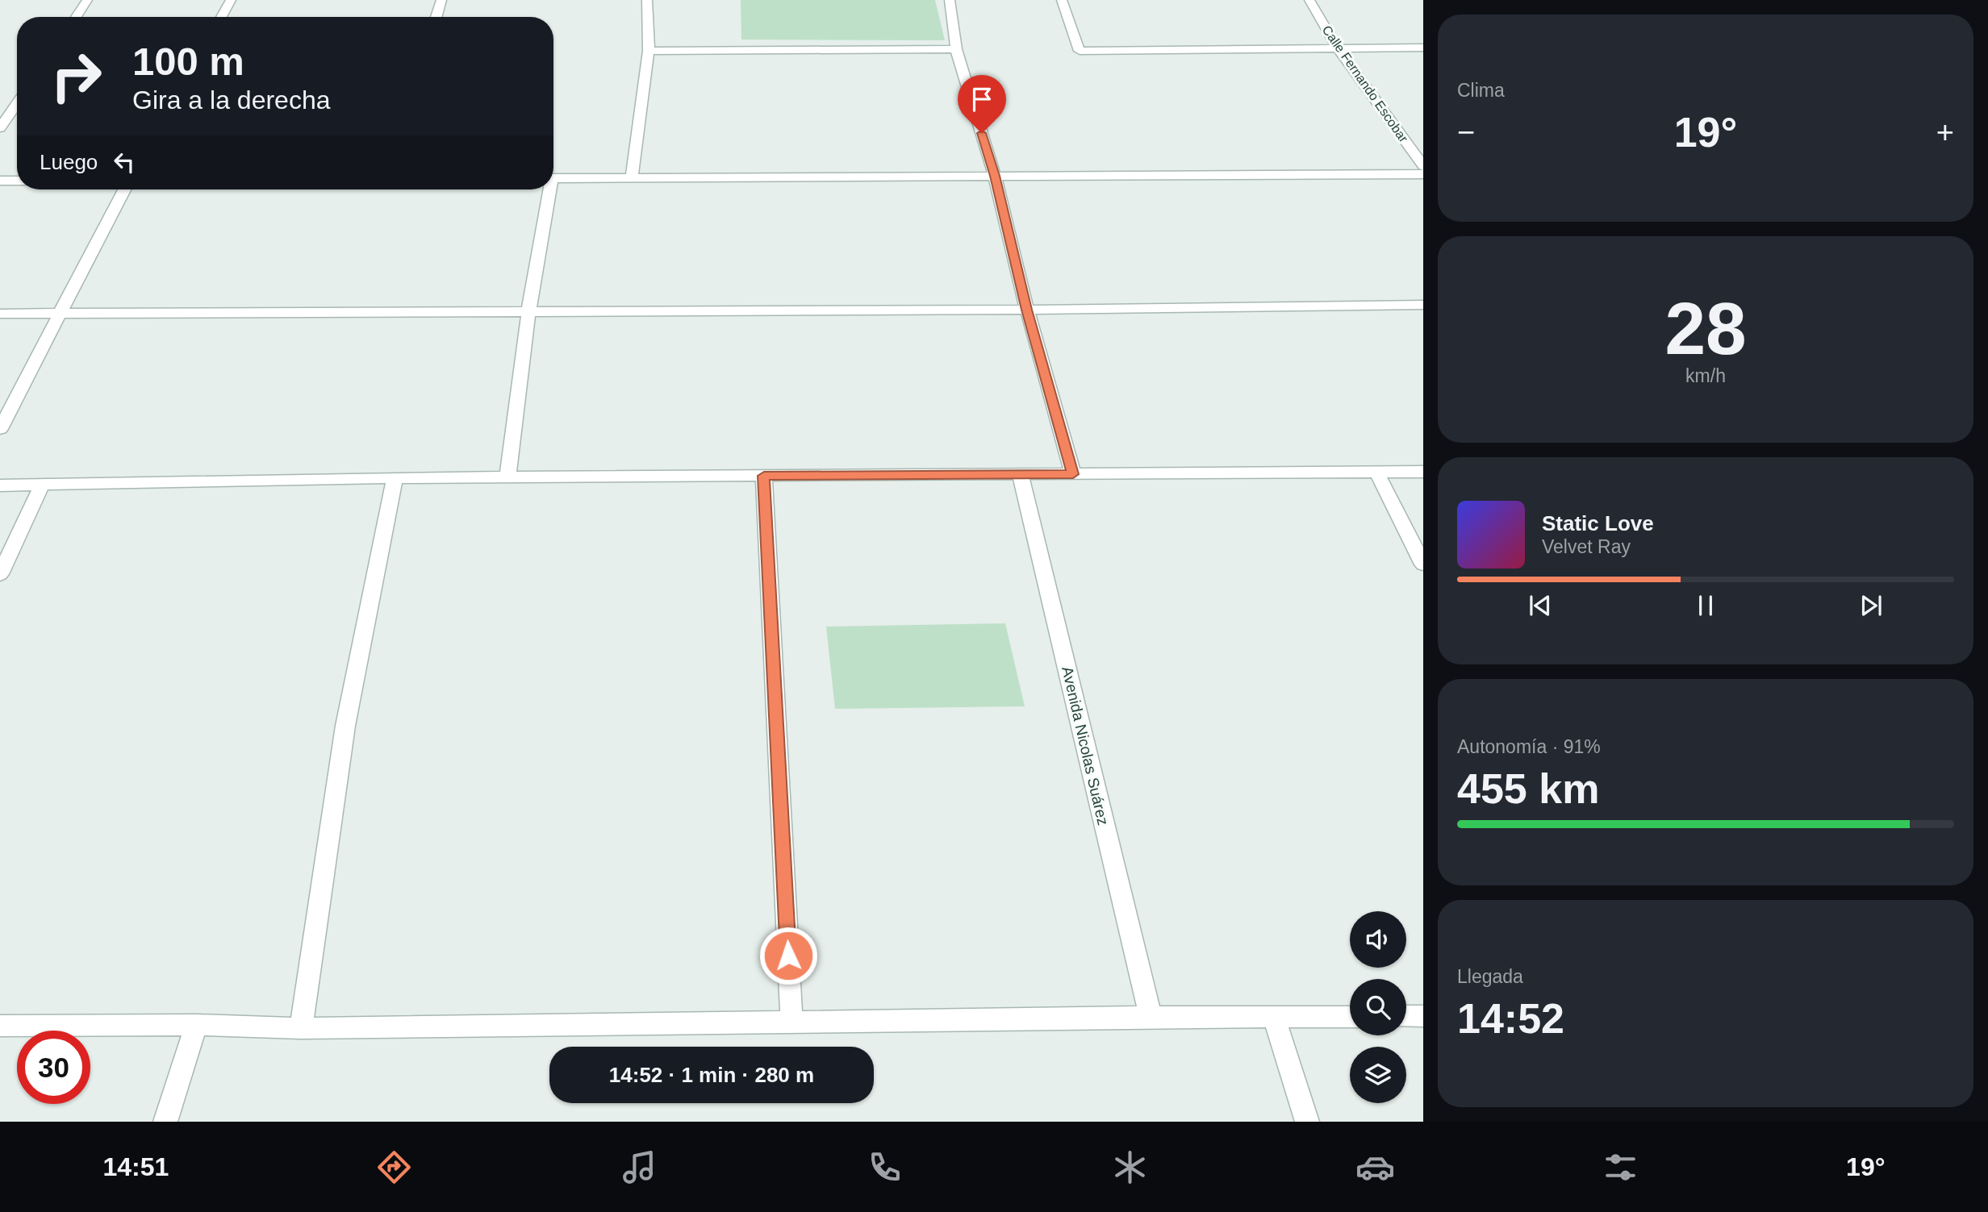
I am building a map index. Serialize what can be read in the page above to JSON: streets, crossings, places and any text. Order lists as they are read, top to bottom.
{
  "streets": {
    "street": ["Calle Fernando Escobar", "Avenida Nicolas Suárez"]
  },
  "page": {
    "tile": [
      "Clima",
      ["28", "km/h"],
      ["Autonomía · 91%", "455 km"],
      ["Llegada", "14:52"]
    ],
    "turn": ["100 m", "Gira a la derecha"],
    "heat": ["−", "19°", "+"],
    "then": "Luego",
    "song": ["Static Love", "Velvet Ray"],
    "limit": "30",
    "trip": "14:52 · 1 min · 280 m",
    "tabs": ["14:51", "19°"]
  }
}
